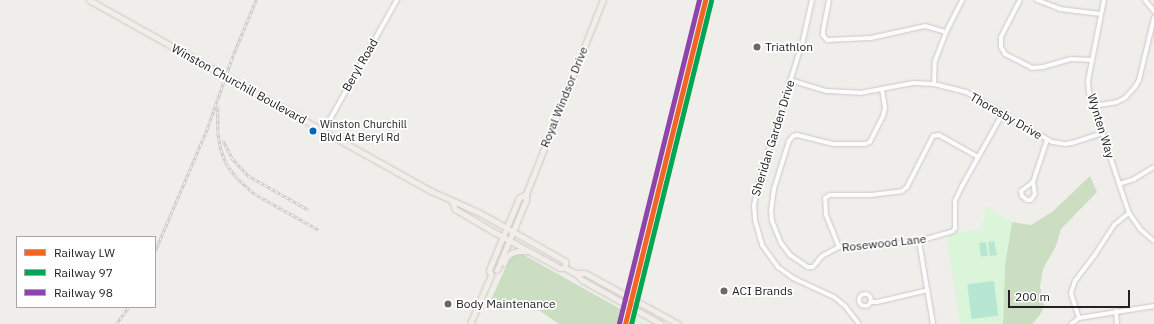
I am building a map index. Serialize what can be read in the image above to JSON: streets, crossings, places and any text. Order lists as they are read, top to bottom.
{
  "streets": {
    "main road": ["Winston Churchill Boulevard", "Royal Windsor Drive"],
    "street": [
      "Beryl Road",
      "Thoresby Drive",
      "Wynten Way",
      "Sheridan Garden Drive",
      "Rosewood Lane"
    ]
  },
  "crossings": [
    ["Beryl Road", "Winston Churchill Boulevard"],
    ["Winston Churchill Boulevard", "Royal Windsor Drive"],
    ["Thoresby Drive", "Wynten Way"],
    ["Thoresby Drive", "Sheridan Garden Drive"],
    ["Thoresby Drive", "Rosewood Lane"]
  ],
  "places": [
    "Triathlon",
    "Winston Churchill Blvd At Beryl Rd",
    "ACI Brands",
    "Body Maintenance"
  ],
  "lines": ["rail line LW", "rail line 98", "rail line 97"],
  "legend": ["Railway LW", "Railway 97", "Railway 98"],
  "scale_bar": "200 m"
}
